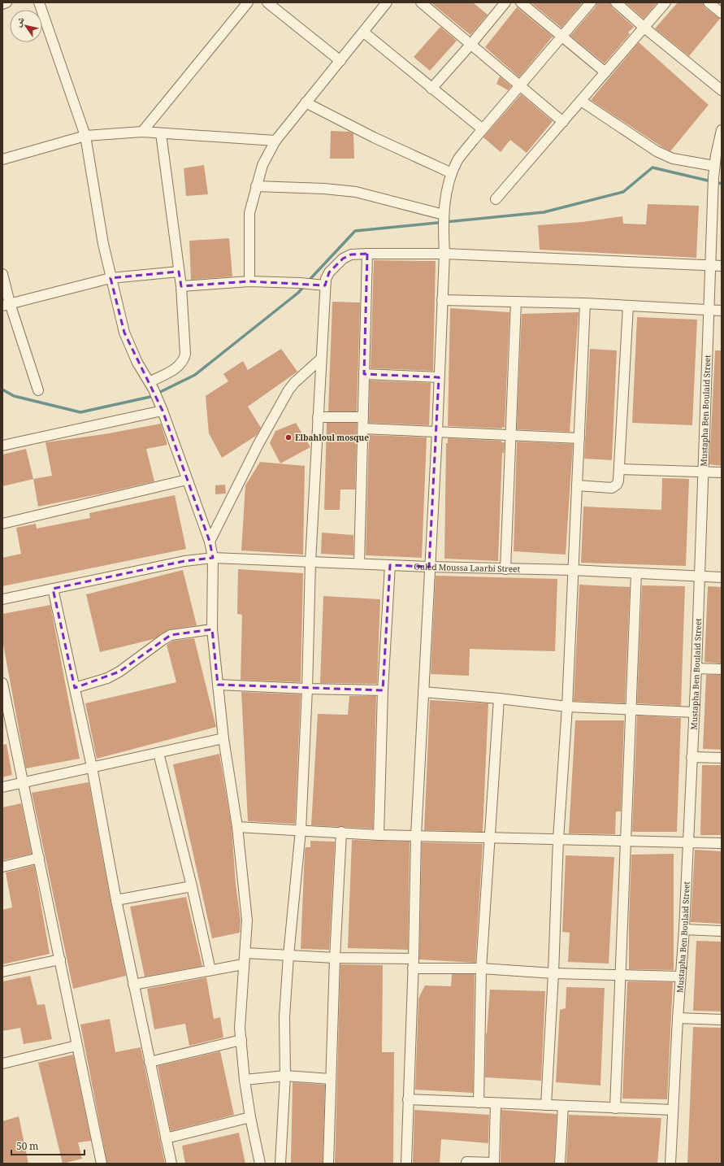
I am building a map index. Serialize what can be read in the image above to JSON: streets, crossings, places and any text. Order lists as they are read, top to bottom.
{
  "streets": {
    "street": ["Mustapha Ben Boulaid Street", "Ouled Moussa Laarbi Street"]
  },
  "crossings": [
    ["Mustapha Ben Boulaid Street", "Ouled Moussa Laarbi Street"]
  ],
  "places": ["Elbahloul mosque"],
  "scale_bar": "50 m",
  "north": "top left"
}
